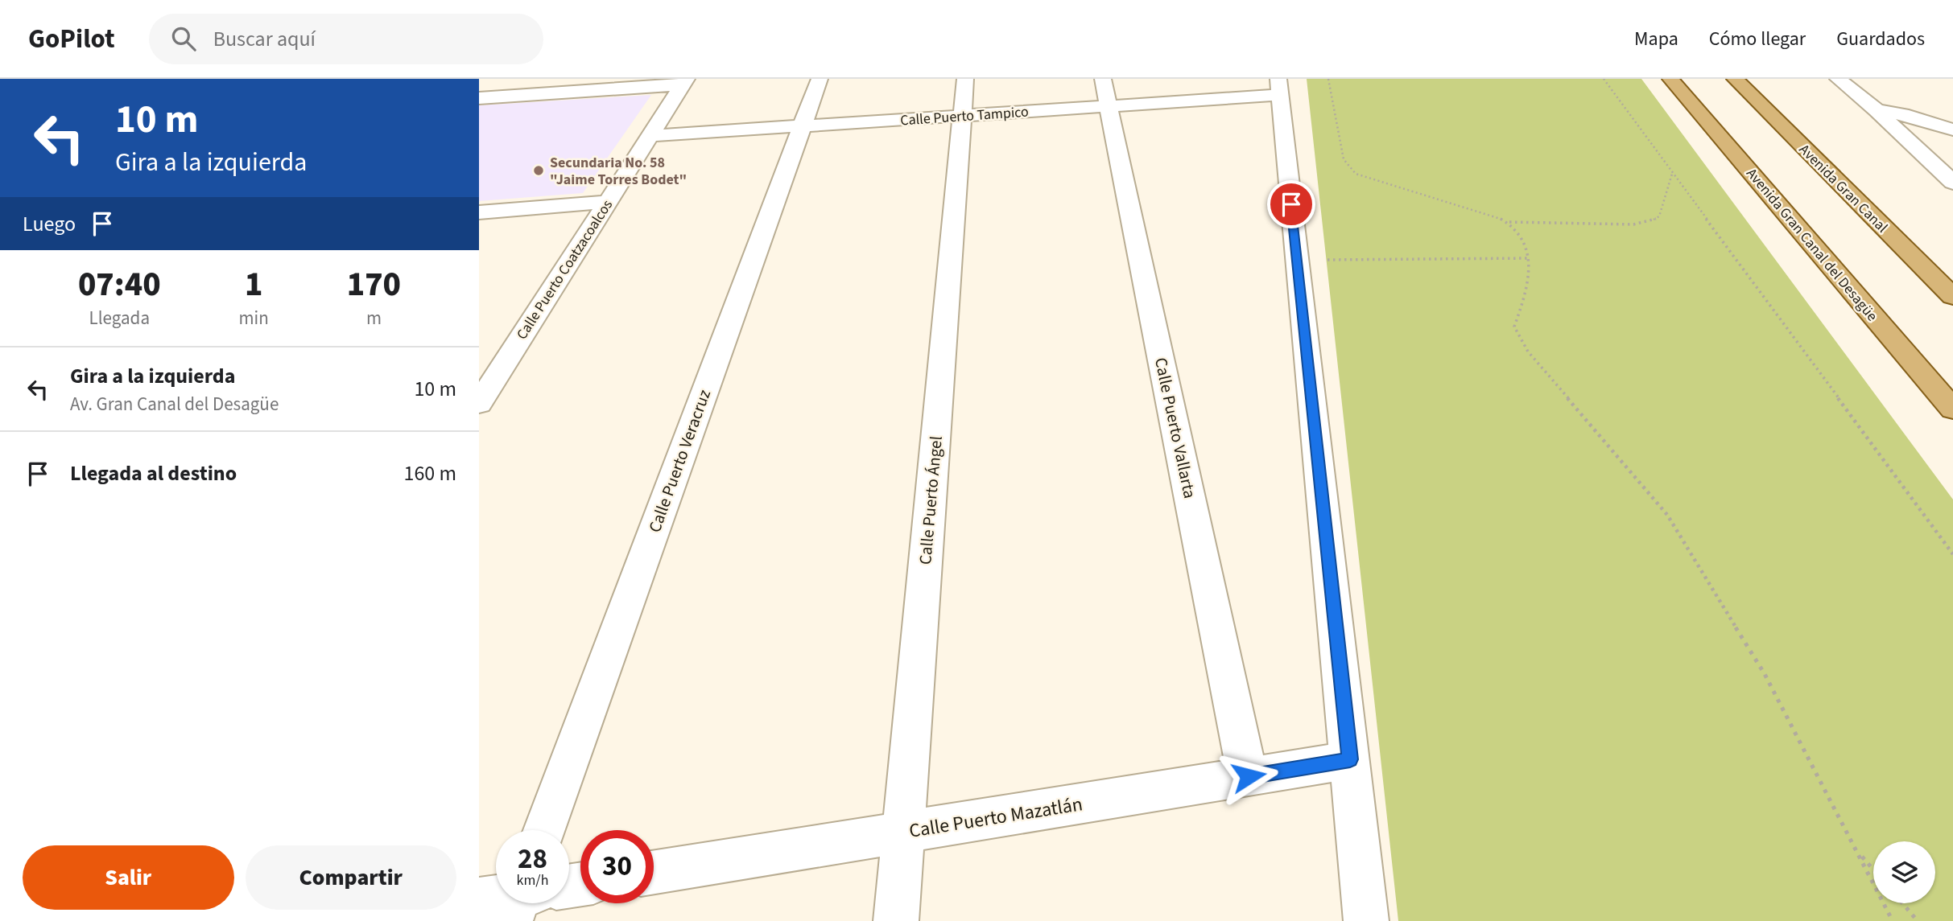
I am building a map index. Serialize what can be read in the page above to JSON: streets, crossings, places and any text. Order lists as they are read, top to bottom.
{
  "streets": {
    "main road": ["Avenida Gran Canal", "Avenida Gran Canal del Desagüe"],
    "street": [
      "Calle Puerto Tampico",
      "Calle Puerto Coatzacoalcos",
      "Calle Puerto Vallarta",
      "Calle Puerto Veracruz",
      "Calle Puerto Ángel",
      "Calle Puerto Mazatlán"
    ]
  },
  "crossings": [
    ["Calle Puerto Tampico", "Calle Puerto Coatzacoalcos"],
    ["Calle Puerto Tampico", "Calle Puerto Vallarta"],
    ["Calle Puerto Tampico", "Calle Puerto Veracruz"],
    ["Calle Puerto Tampico", "Calle Puerto Ángel"],
    ["Calle Puerto Vallarta", "Calle Puerto Mazatlán"],
    ["Calle Puerto Ángel", "Calle Puerto Mazatlán"]
  ],
  "places": ["Secundaria No. 58 \"Jaime Torres Bodet\""],
  "page": {
    "header": "GoPilot",
    "search": "Buscar aquí",
    "nav": ["Mapa", "Cómo llegar", "Guardados"],
    "turn": ["10 m", "Gira a la izquierda"],
    "then": "Luego",
    "eta": [
      "07:40",
      "Llegada",
      "1",
      "min",
      "170",
      "m"
    ],
    "list": [
      {
        "name": "Gira a la izquierda",
        "note": "Av. Gran Canal del Desagüe",
        "value": "10 m"
      },
      {
        "name": "Llegada al destino",
        "value": "160 m"
      }
    ],
    "speed": "28 km/h",
    "limit": "30",
    "buttons": ["Salir", "Compartir"]
  }
}
